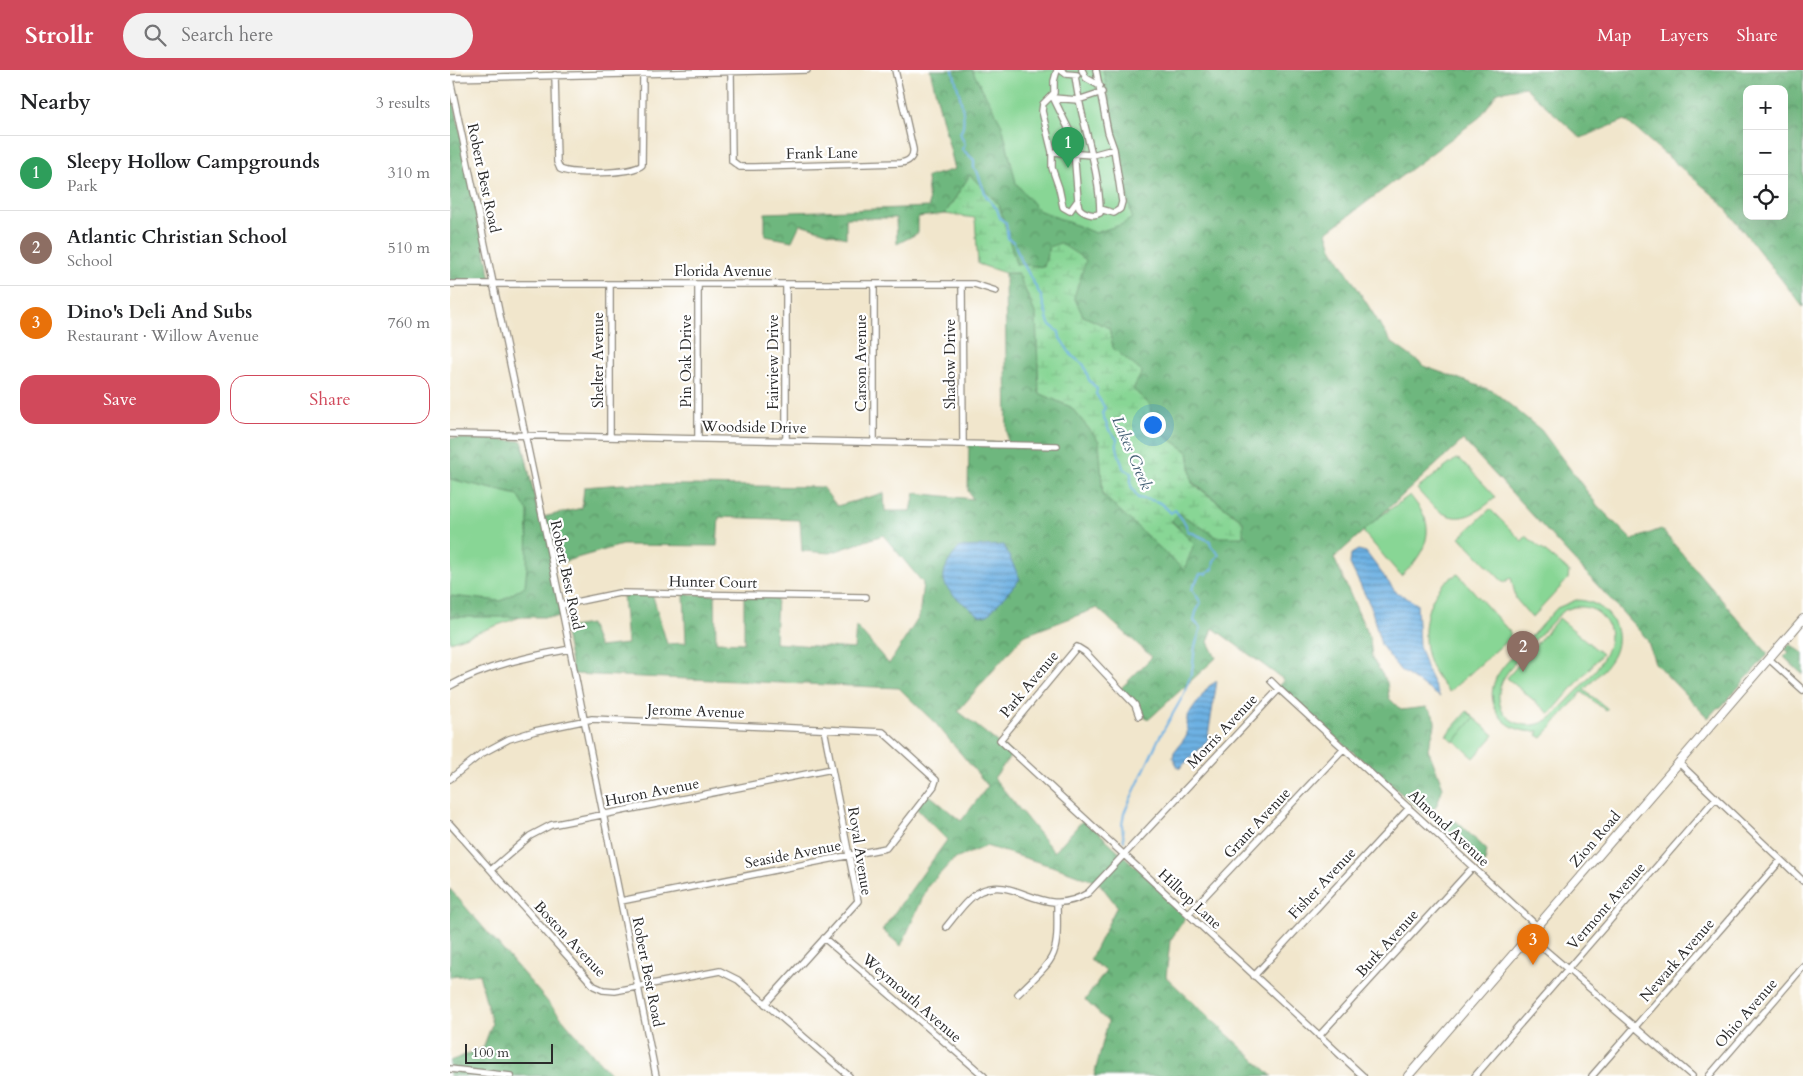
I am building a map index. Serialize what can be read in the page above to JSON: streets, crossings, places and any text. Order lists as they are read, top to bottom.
{
  "streets": {
    "street": [
      "Frank Lane",
      "Robert Best Road",
      "Florida Avenue",
      "Shelter Avenue",
      "Pin Oak Drive",
      "Fairview Drive",
      "Carson Avenue",
      "Shadow Drive",
      "Woodside Drive",
      "Hunter Court",
      "Park Avenue",
      "Jerome Avenue",
      "Morris Avenue",
      "Huron Avenue",
      "Grant Avenue",
      "Almond Avenue",
      "Zion Road",
      "Royal Avenue",
      "Seaside Avenue",
      "Fisher Avenue",
      "Hilltop Lane",
      "Vermont Avenue",
      "Boston Avenue",
      "Burk Avenue",
      "Newark Avenue",
      "Weymouth Avenue",
      "Ohio Avenue"
    ]
  },
  "crossings": [
    ["Robert Best Road", "Florida Avenue"],
    ["Robert Best Road", "Woodside Drive"],
    ["Robert Best Road", "Hunter Court"],
    ["Robert Best Road", "Jerome Avenue"],
    ["Robert Best Road", "Huron Avenue"],
    ["Robert Best Road", "Seaside Avenue"],
    ["Robert Best Road", "Boston Avenue"],
    ["Florida Avenue", "Shelter Avenue"],
    ["Florida Avenue", "Pin Oak Drive"],
    ["Florida Avenue", "Fairview Drive"],
    ["Florida Avenue", "Carson Avenue"],
    ["Florida Avenue", "Shadow Drive"],
    ["Shelter Avenue", "Woodside Drive"],
    ["Pin Oak Drive", "Woodside Drive"],
    ["Fairview Drive", "Woodside Drive"],
    ["Carson Avenue", "Woodside Drive"],
    ["Shadow Drive", "Woodside Drive"],
    ["Park Avenue", "Hilltop Lane"],
    ["Jerome Avenue", "Royal Avenue"],
    ["Jerome Avenue", "Seaside Avenue"],
    ["Morris Avenue", "Hilltop Lane"],
    ["Huron Avenue", "Royal Avenue"],
    ["Huron Avenue", "Boston Avenue"],
    ["Grant Avenue", "Almond Avenue"],
    ["Grant Avenue", "Hilltop Lane"],
    ["Almond Avenue", "Zion Road"],
    ["Almond Avenue", "Fisher Avenue"],
    ["Almond Avenue", "Burk Avenue"],
    ["Royal Avenue", "Seaside Avenue"],
    ["Royal Avenue", "Boston Avenue"],
    ["Royal Avenue", "Weymouth Avenue"],
    ["Fisher Avenue", "Hilltop Lane"],
    ["Hilltop Lane", "Burk Avenue"]
  ],
  "water": ["Lakes Creek"],
  "scale_bar": "100 m",
  "page": {
    "header": "Strollr",
    "search": "Search here",
    "nav": ["Map", "Layers", "Share"],
    "heading": ["Nearby", "3 results"],
    "map_buttons": ["+", "−"],
    "pins": ["1", "2", "3"],
    "list": [
      {
        "mark": "1",
        "name": "Sleepy Hollow Campgrounds",
        "note": "Park",
        "value": "310 m"
      },
      {
        "mark": "2",
        "name": "Atlantic Christian School",
        "note": "School",
        "value": "510 m"
      },
      {
        "mark": "3",
        "name": "Dino's Deli And Subs",
        "note": "Restaurant · Willow Avenue",
        "value": "760 m"
      }
    ],
    "buttons": ["Save", "Share"],
    "scale": "100 m"
  }
}
